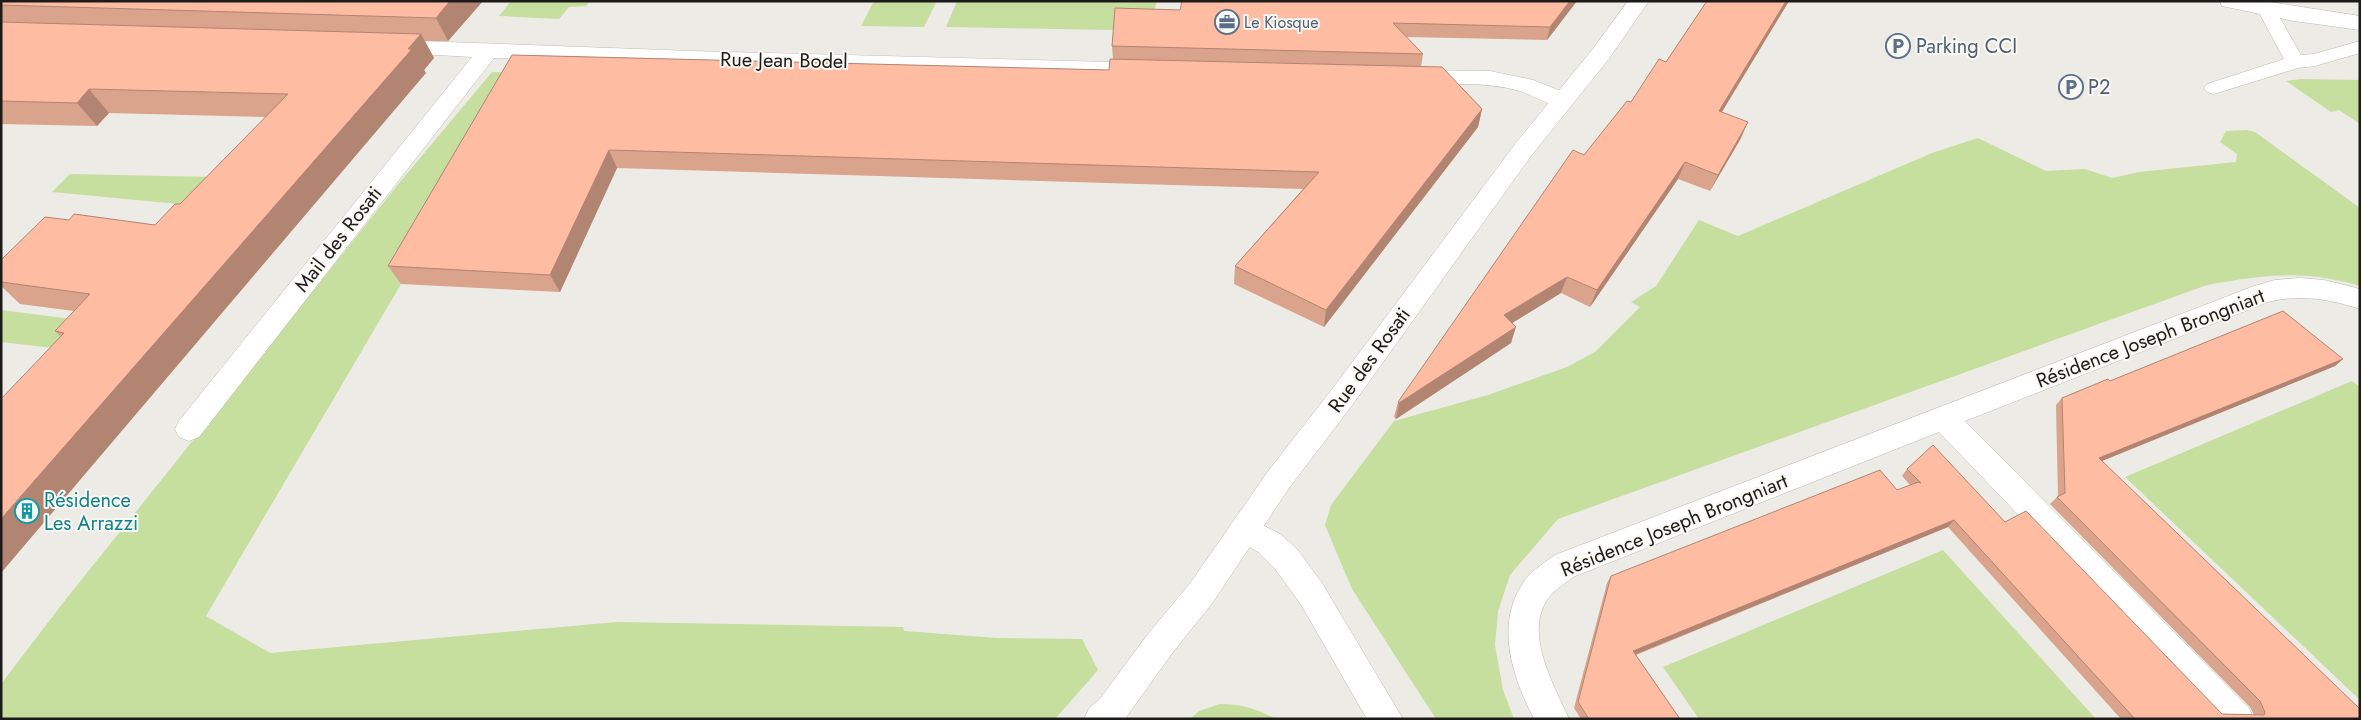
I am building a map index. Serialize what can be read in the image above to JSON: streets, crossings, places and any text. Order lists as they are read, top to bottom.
{
  "streets": {
    "street": [
      "Rue Jean Bodel",
      "Mail des Rosati",
      "Résidence Joseph Brongniart",
      "Rue des Rosati"
    ]
  },
  "crossings": [
    ["Rue Jean Bodel", "Mail des Rosati"]
  ],
  "places": {
    "office": ["Le Kiosque"],
    "parking": ["Parking CCI", "P2"],
    "building": ["Résidence Les Arrazzi"]
  }
}
